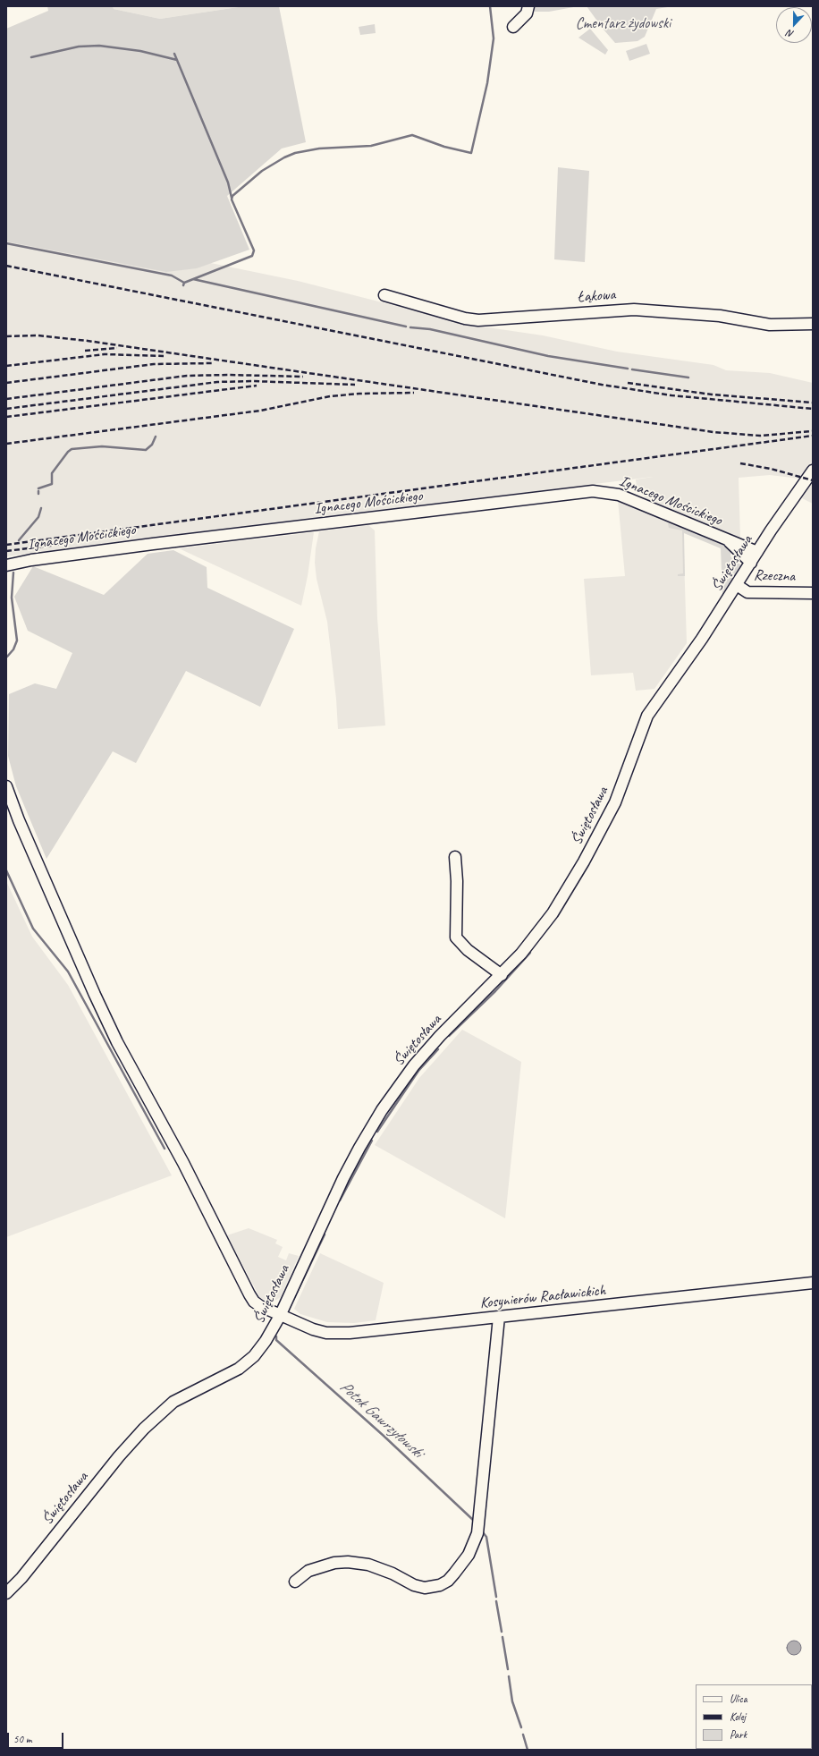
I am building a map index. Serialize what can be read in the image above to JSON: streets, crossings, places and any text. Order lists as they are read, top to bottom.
{
  "streets": {
    "street": [
      "Łąkowa",
      "Ignacego Mościckiego",
      "Świętosława",
      "Rzeczna",
      "Kosynierów Racławickich"
    ]
  },
  "crossings": [
    ["Ignacego Mościckiego", "Świętosława"],
    ["Świętosława", "Rzeczna"],
    ["Świętosława", "Kosynierów Racławickich"]
  ],
  "water": ["Potok Gawrzyłowski"],
  "parks": ["Cmentarz żydowski"],
  "legend": ["Ulica", "Kolej", "Park"],
  "scale_bar": "50 m",
  "north": "bottom"
}
